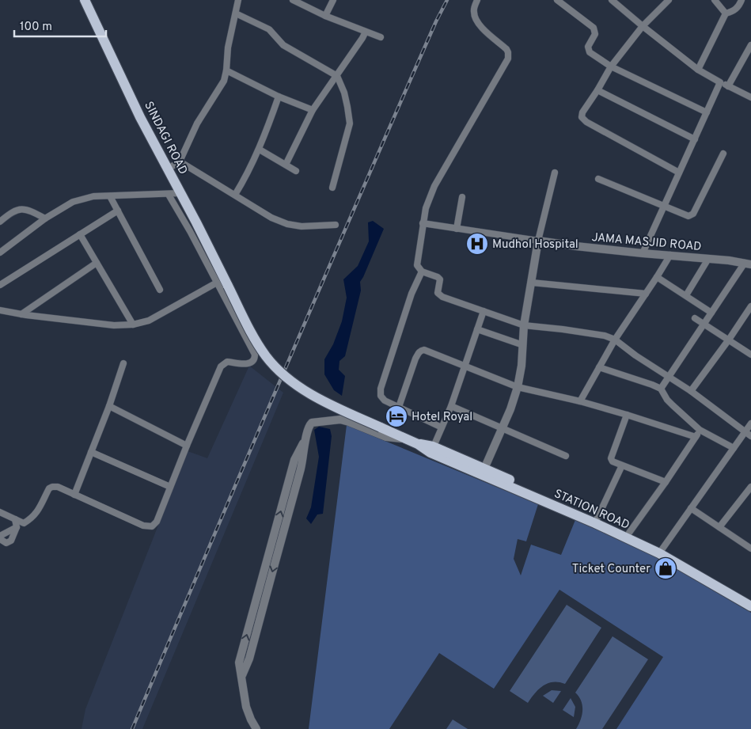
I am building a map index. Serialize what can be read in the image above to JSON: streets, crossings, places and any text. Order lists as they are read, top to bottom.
{
  "streets": {
    "main road": ["SINDAGI ROAD", "STATION ROAD"],
    "street": ["JAMA MASJID ROAD"]
  },
  "crossings": [
    ["SINDAGI ROAD", "STATION ROAD"]
  ],
  "places": {
    "hospital": ["Mudhol Hospital"],
    "hotel": ["Hotel Royal"],
    "shop": ["Ticket Counter"]
  },
  "scale_bar": "100 m"
}
